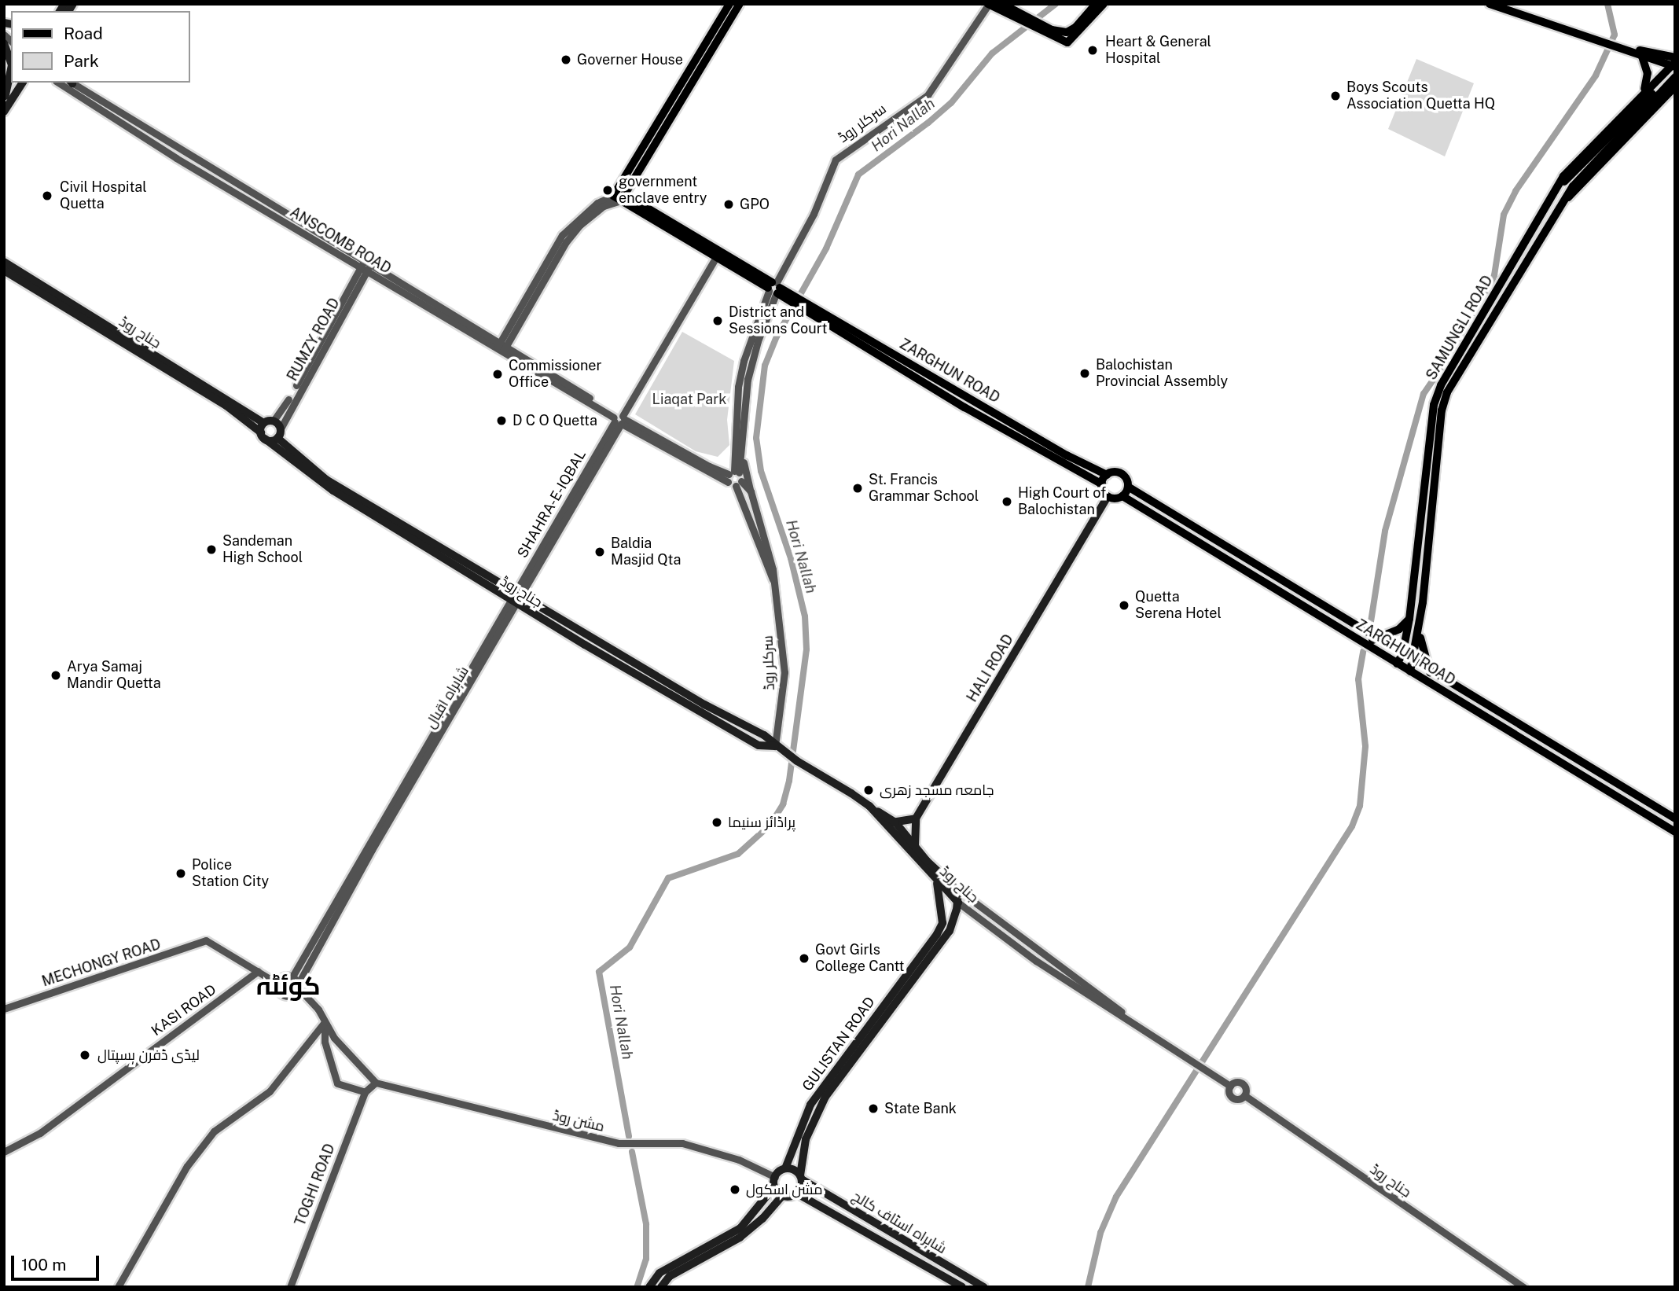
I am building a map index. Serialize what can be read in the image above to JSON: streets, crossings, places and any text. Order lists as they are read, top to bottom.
{
  "streets": {
    "main road": [
      "SAMUNGLI ROAD",
      "جناح روڈ",
      "ZARGHUN ROAD",
      "HALI ROAD",
      "GULISTAN ROAD",
      "شاہراہ اسٹاف کالج"
    ],
    "street": [
      "سرکلر روڈ",
      "ANSCOMB ROAD",
      "RUMZY ROAD",
      "SHAHRA-E-IQBAL",
      "شاہراہ اقبال",
      "MECHONGY ROAD",
      "KASI ROAD",
      "مشن روڈ",
      "TOGHI ROAD"
    ]
  },
  "crossings": [
    ["سرکلر روڈ", "ANSCOMB ROAD"],
    ["سرکلر روڈ", "جناح روڈ"],
    ["سرکلر روڈ", "ZARGHUN ROAD"],
    ["ANSCOMB ROAD", "RUMZY ROAD"],
    ["ANSCOMB ROAD", "SHAHRA-E-IQBAL"],
    ["SAMUNGLI ROAD", "ZARGHUN ROAD"],
    ["جناح روڈ", "SHAHRA-E-IQBAL"],
    ["جناح روڈ", "HALI ROAD"],
    ["جناح روڈ", "شاہراہ اقبال"],
    ["جناح روڈ", "GULISTAN ROAD"],
    ["ZARGHUN ROAD", "SHAHRA-E-IQBAL"],
    ["ZARGHUN ROAD", "HALI ROAD"],
    ["SHAHRA-E-IQBAL", "شاہراہ اقبال"],
    ["MECHONGY ROAD", "KASI ROAD"],
    ["GULISTAN ROAD", "مشن روڈ"],
    ["GULISTAN ROAD", "شاہراہ اسٹاف کالج"],
    ["مشن روڈ", "شاہراہ اسٹاف کالج"]
  ],
  "districts": ["کوئٹہ"],
  "water": ["Hori Nallah"],
  "parks": ["Liaqat Park"],
  "places": [
    "Heart & General Hospital",
    "Governer House",
    "Boys Scouts Association Quetta HQ",
    "government enclave entry",
    "Civil Hospital Quetta",
    "GPO",
    "District and Sessions Court",
    "Balochistan Provincial Assembly",
    "Commissioner Office",
    "D C O Quetta",
    "St. Francis Grammar School",
    "High Court of Balochistan",
    "Sandeman High School",
    "Baldia Masjid Qta",
    "Quetta Serena Hotel",
    "Arya Samaj Mandir Quetta",
    "جامعہ مسجد زھری",
    "پراڈائز سنیما",
    "Police Station City",
    "Govt Girls College Cantt",
    "لیڈی ڈفرن ہسپتال",
    "State Bank",
    "مشن اسکول"
  ],
  "legend": ["Road", "Park"],
  "scale_bar": "100 m"
}
